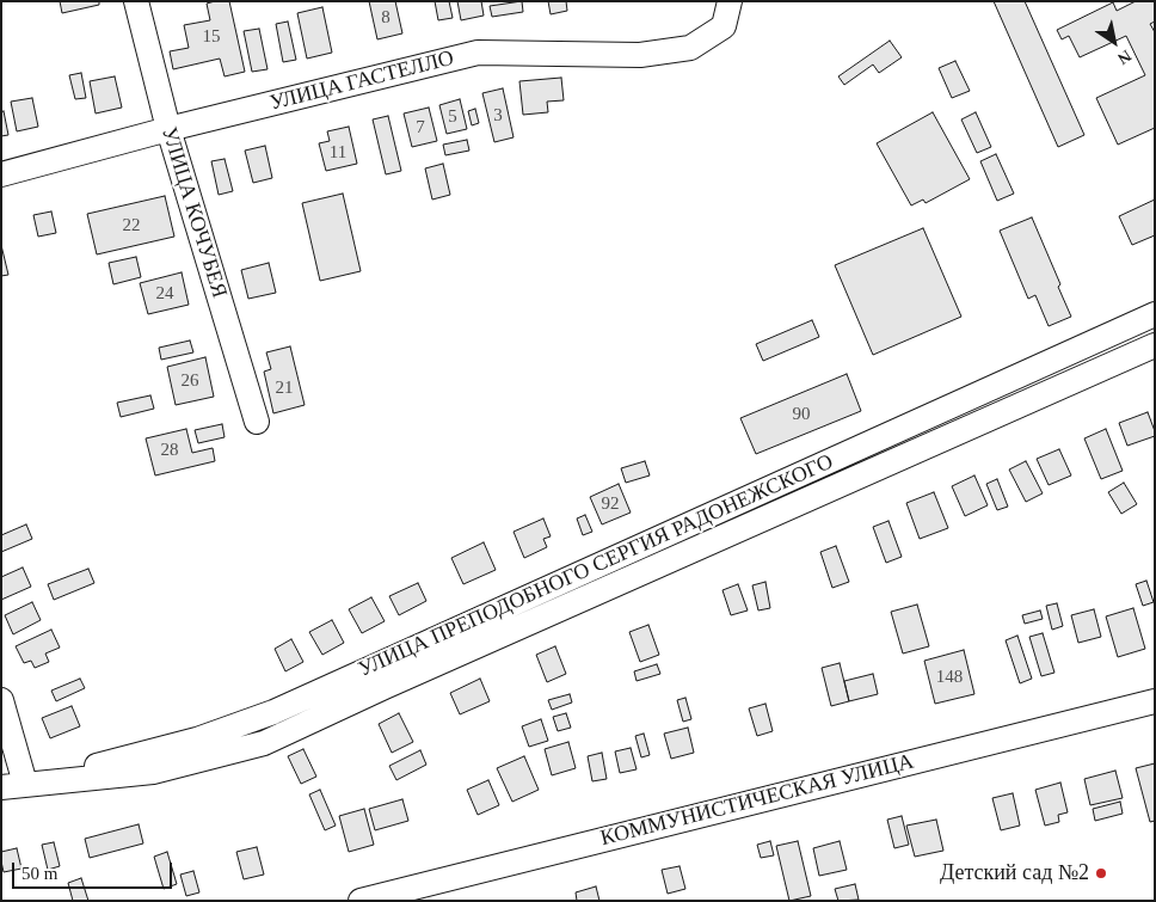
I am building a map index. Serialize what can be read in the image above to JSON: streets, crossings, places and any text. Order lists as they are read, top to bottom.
{
  "streets": {
    "street": [
      "УЛИЦА ГАСТЕЛЛО",
      "УЛИЦА КОЧУБЕЯ",
      "УЛИЦА ПРЕПОДОБНОГО СЕРГИЯ РАДОНЕЖСКОГО",
      "КОММУНИСТИЧЕСКАЯ УЛИЦА"
    ]
  },
  "crossings": [
    ["УЛИЦА ГАСТЕЛЛО", "УЛИЦА КОЧУБЕЯ"]
  ],
  "places": ["Детский сад №2"],
  "house_numbers": [
    "8",
    "15",
    "3",
    "5",
    "7",
    "11",
    "22",
    "24",
    "26",
    "21",
    "90",
    "28",
    "92",
    "148"
  ],
  "scale_bar": "50 m",
  "north": "bottom right"
}
